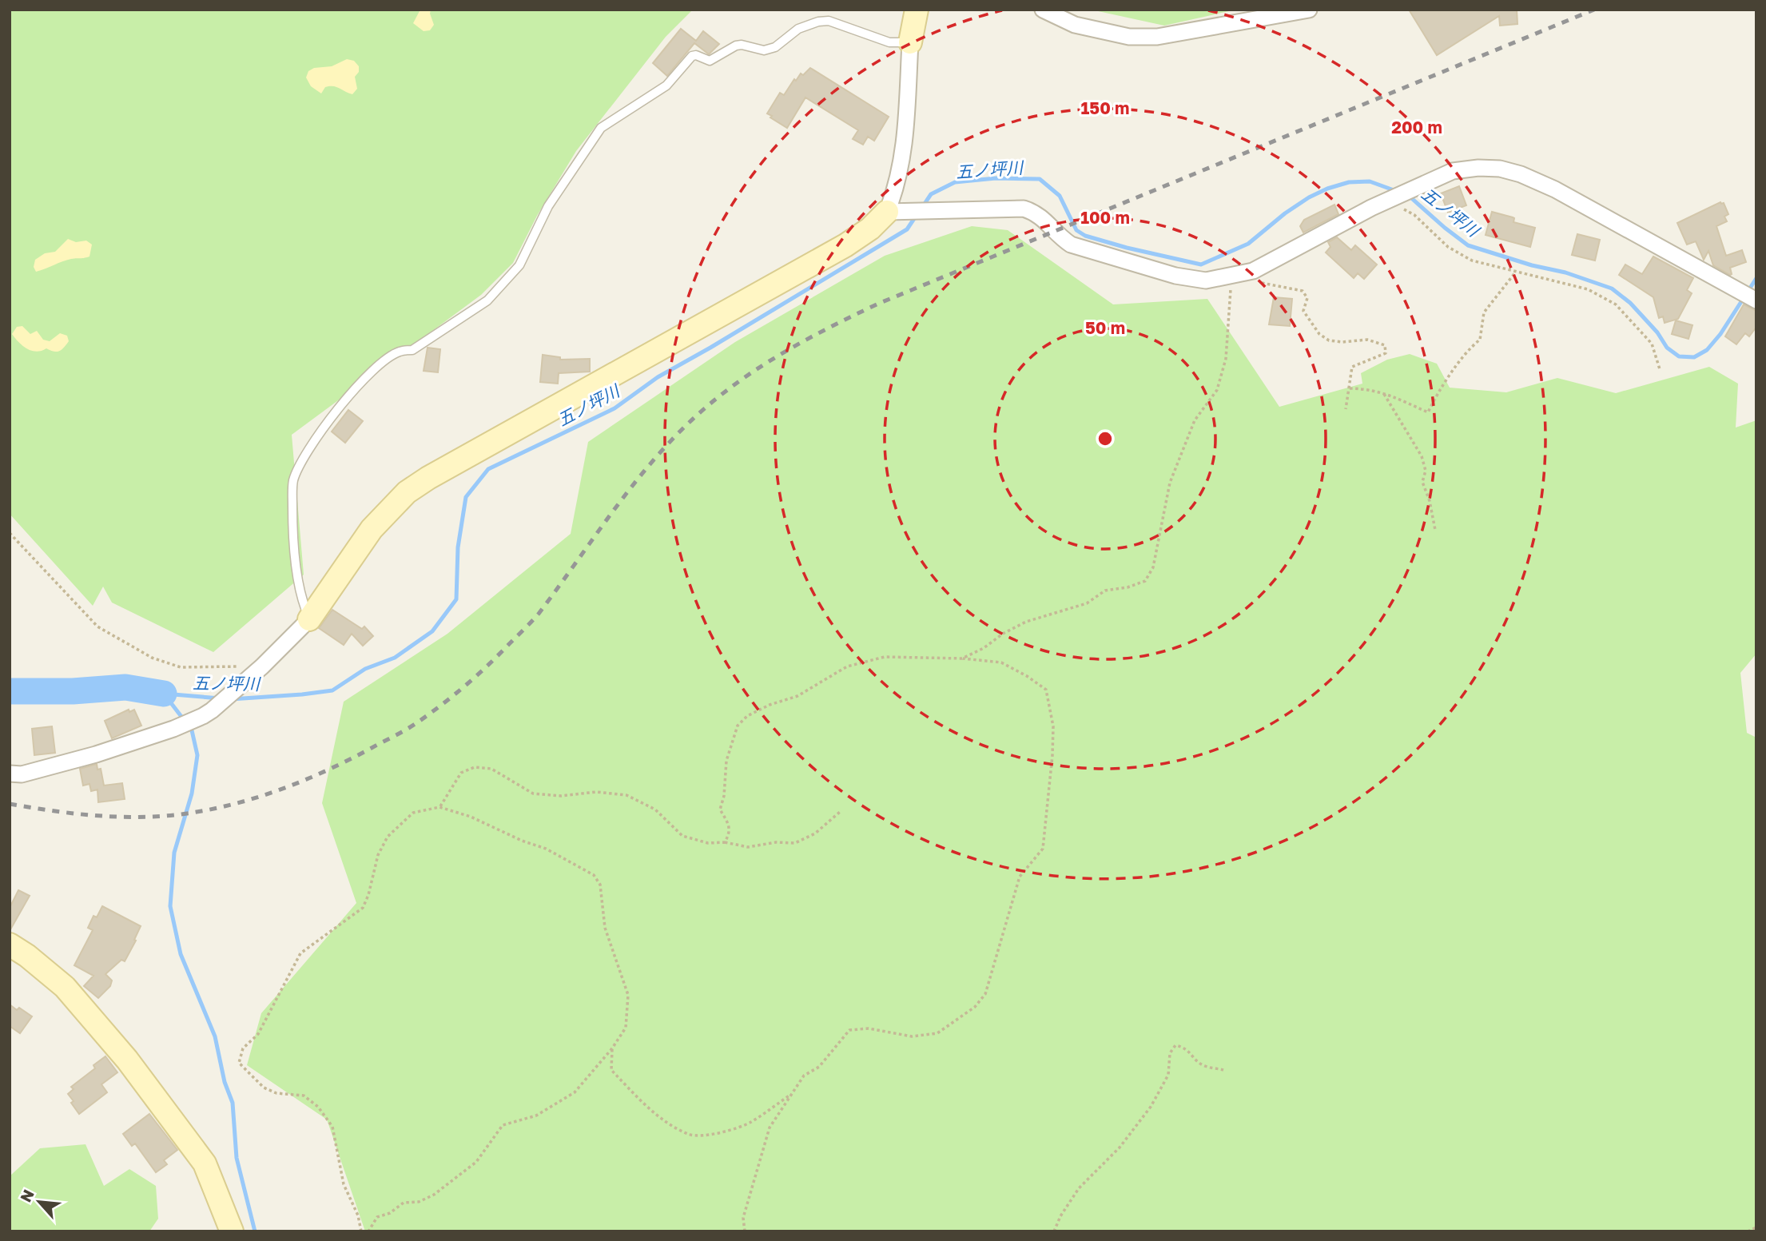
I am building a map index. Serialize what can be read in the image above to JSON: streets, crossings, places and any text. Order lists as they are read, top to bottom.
{
  "water": ["五ノ坪川"],
  "north": "top left",
  "rings": [
    "150 m",
    "200 m",
    "100 m",
    "50 m"
  ]
}
